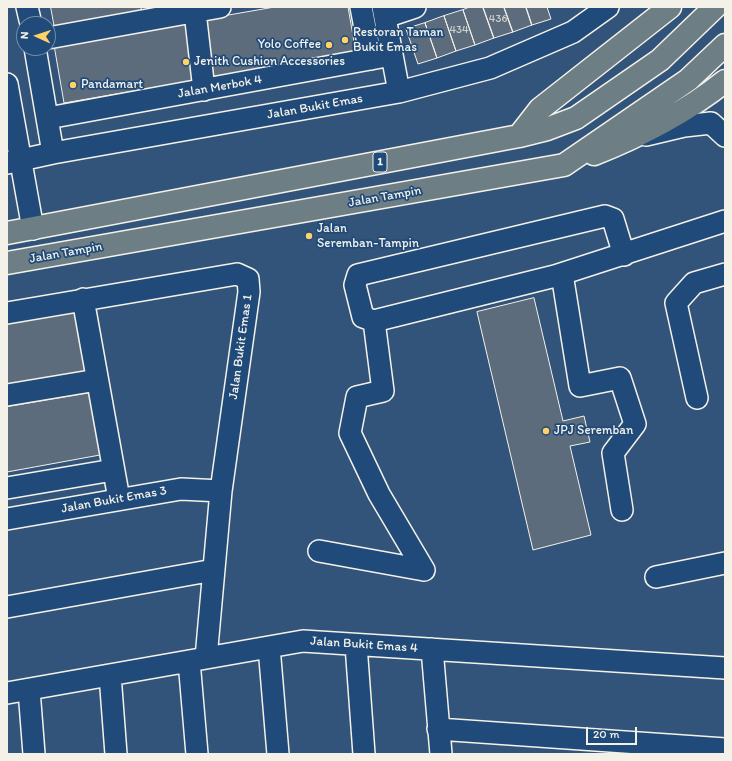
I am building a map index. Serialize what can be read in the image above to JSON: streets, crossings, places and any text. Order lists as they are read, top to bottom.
{
  "streets": {
    "highway": ["1", "Jalan Tampin"],
    "street": [
      "Jalan Merbok 4",
      "Jalan Bukit Emas",
      "Jalan Bukit Emas 1",
      "Jalan Bukit Emas 3",
      "Jalan Bukit Emas 4"
    ]
  },
  "crossings": [
    ["Jalan Bukit Emas 1", "Jalan Bukit Emas 3"],
    ["Jalan Bukit Emas 1", "Jalan Bukit Emas 4"]
  ],
  "places": [
    "Restoran Taman Bukit Emas",
    "Yolo Coffee",
    "Jenith Cushion Accessories",
    "Pandamart",
    "Jalan Seremban-Tampin",
    "JPJ Seremban"
  ],
  "house_numbers": ["436", "434"],
  "scale_bar": "20 m",
  "north": "left"
}
